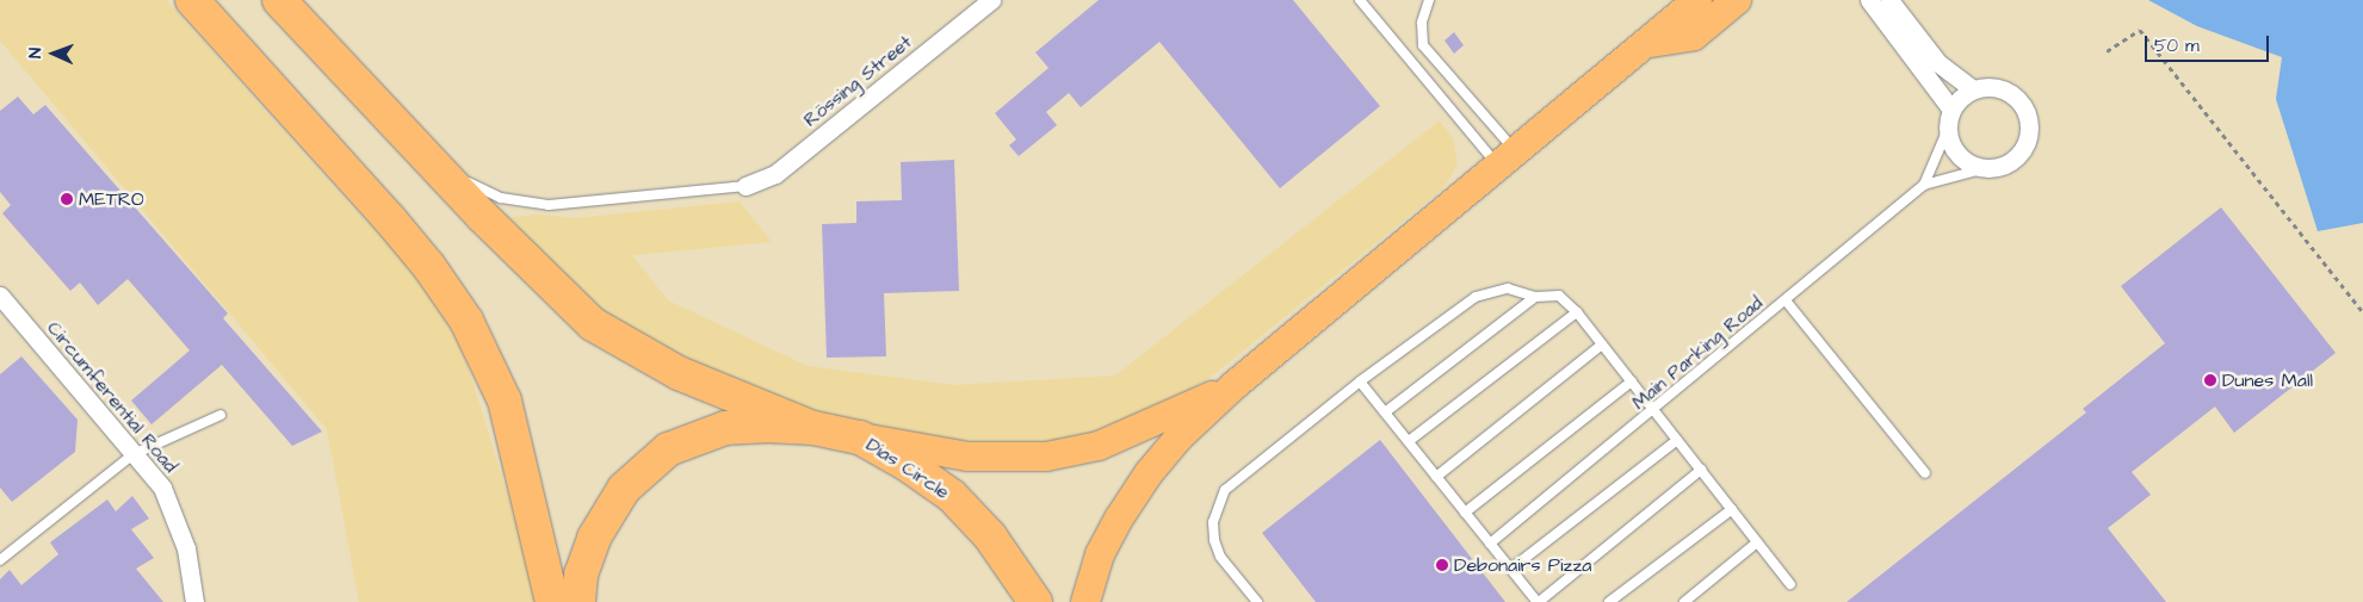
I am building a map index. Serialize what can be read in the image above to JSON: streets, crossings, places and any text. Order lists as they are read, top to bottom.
{
  "streets": {
    "highway": ["Dias Circle"],
    "street": ["Rössing Street", "Circumferential Road"],
    "lane": ["Main Parking Road"]
  },
  "places": ["METRO", "Dunes Mall", "Debonairs Pizza"],
  "scale_bar": "50 m",
  "north": "left"
}
